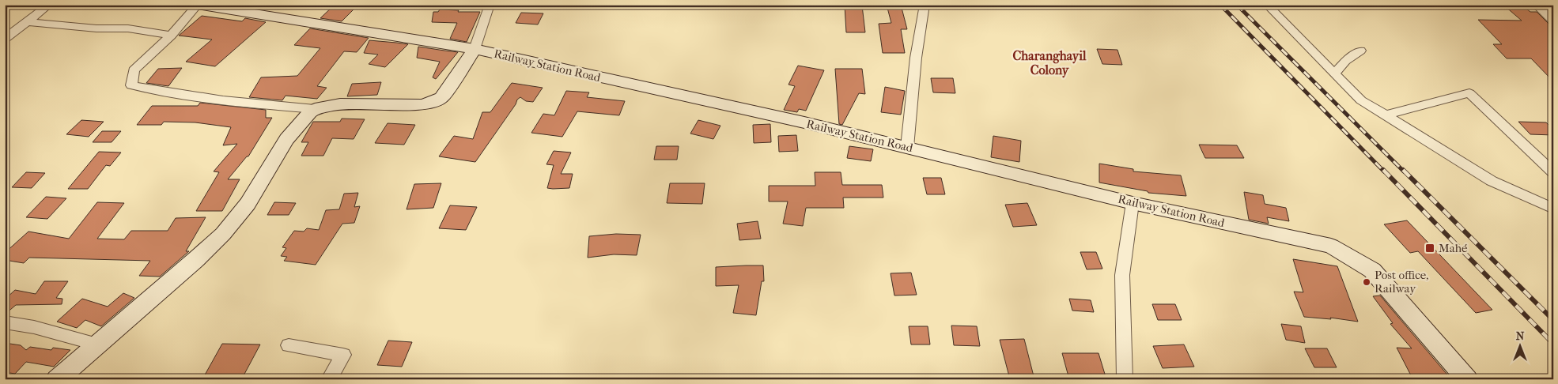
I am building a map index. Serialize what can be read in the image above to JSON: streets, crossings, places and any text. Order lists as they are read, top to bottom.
{
  "streets": {
    "street": ["Railway Station Road"]
  },
  "districts": ["Charanghayil Colony"],
  "places": {
    "transit": ["Mahé"],
    "other": ["Post office, Railway"]
  },
  "north": "top"
}
